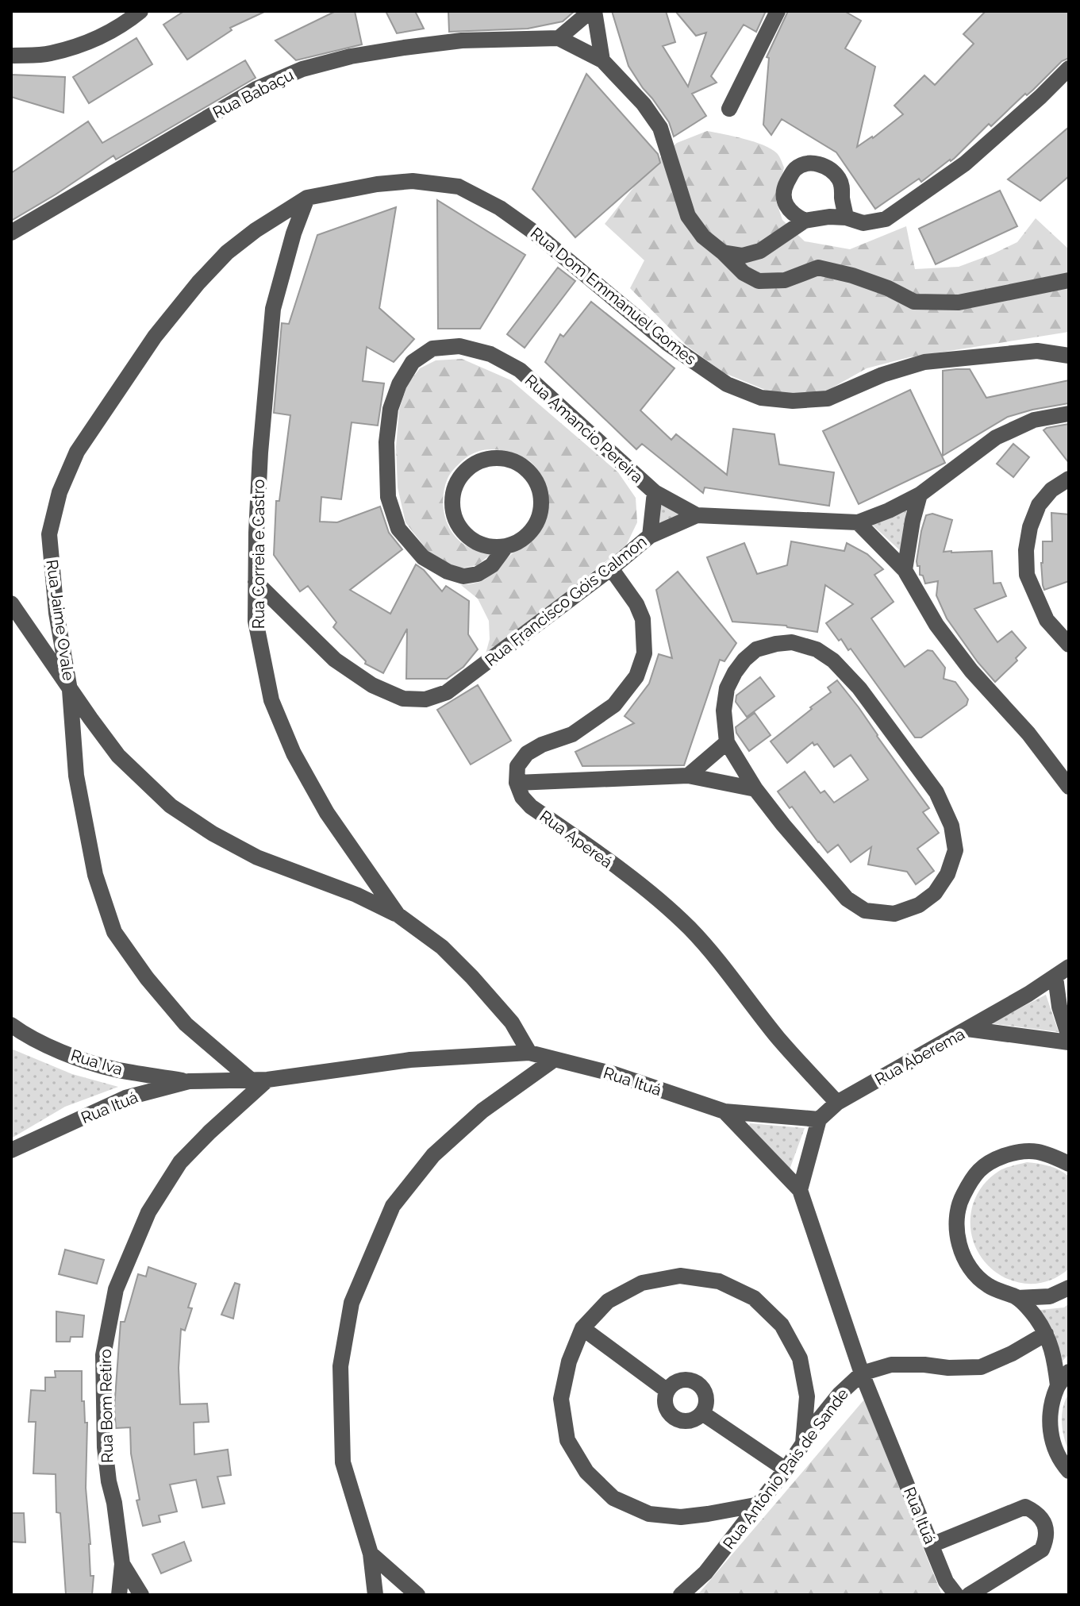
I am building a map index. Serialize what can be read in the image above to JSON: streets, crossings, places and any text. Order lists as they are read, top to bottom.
{
  "streets": {
    "street": [
      "Rua Babaçu",
      "Rua Dom Emmanuel Gomes",
      "Rua Amancio Pereira",
      "Rua Correia e Castro",
      "Rua Francisco Góis Calmon",
      "Rua Jaime Ovale",
      "Rua Apereá",
      "Rua Aberema",
      "Rua Iva",
      "Rua Ituá",
      "Rua Bom Retiro",
      "Rua Antônio Pais de Sande"
    ]
  },
  "crossings": [
    ["Rua Dom Emmanuel Gomes", "Rua Correia e Castro"],
    ["Rua Dom Emmanuel Gomes", "Rua Jaime Ovale"],
    ["Rua Amancio Pereira", "Rua Francisco Góis Calmon"],
    ["Rua Correia e Castro", "Rua Francisco Góis Calmon"],
    ["Rua Correia e Castro", "Rua Jaime Ovale"],
    ["Rua Correia e Castro", "Rua Ituá"],
    ["Rua Jaime Ovale", "Rua Ituá"],
    ["Rua Jaime Ovale", "Rua Bom Retiro"],
    ["Rua Apereá", "Rua Aberema"],
    ["Rua Iva", "Rua Ituá"],
    ["Rua Ituá", "Rua Bom Retiro"],
    ["Rua Ituá", "Rua Antônio Pais de Sande"]
  ]
}
